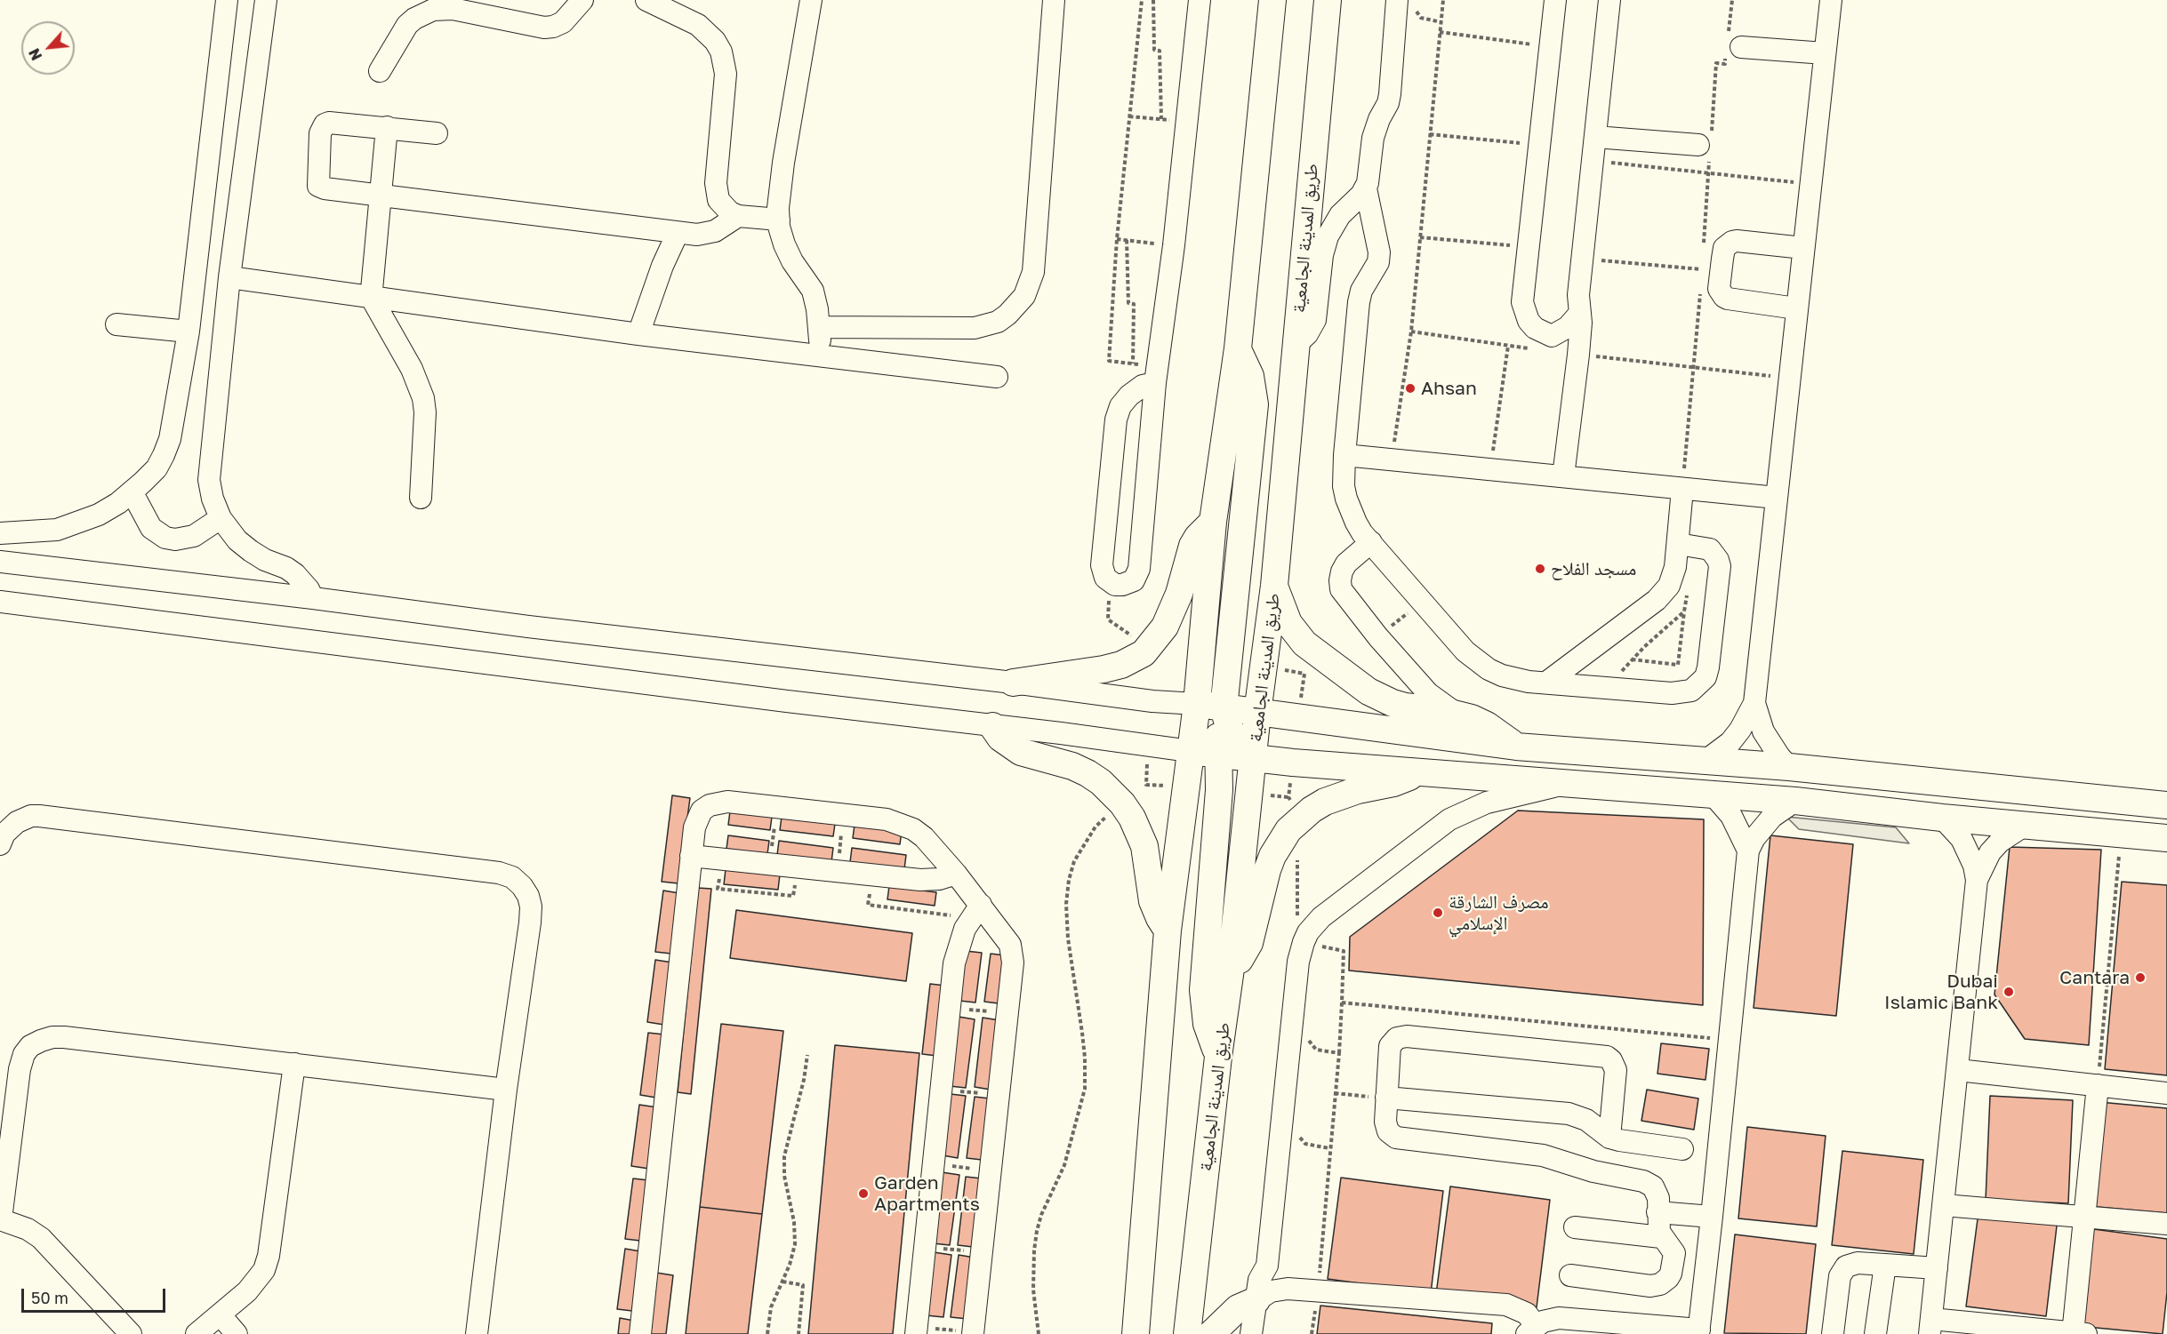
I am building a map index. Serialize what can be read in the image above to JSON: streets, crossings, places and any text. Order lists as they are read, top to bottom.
{
  "streets": {
    "main road": ["طريق المدينة الجامعية"]
  },
  "places": [
    "Ahsan",
    "مسجد الفلاح",
    "مصرف الشارقة الإسلامي",
    "Cantara",
    "Dubai Islamic Bank",
    "Garden Apartments"
  ],
  "scale_bar": "50 m",
  "north": "bottom left"
}
